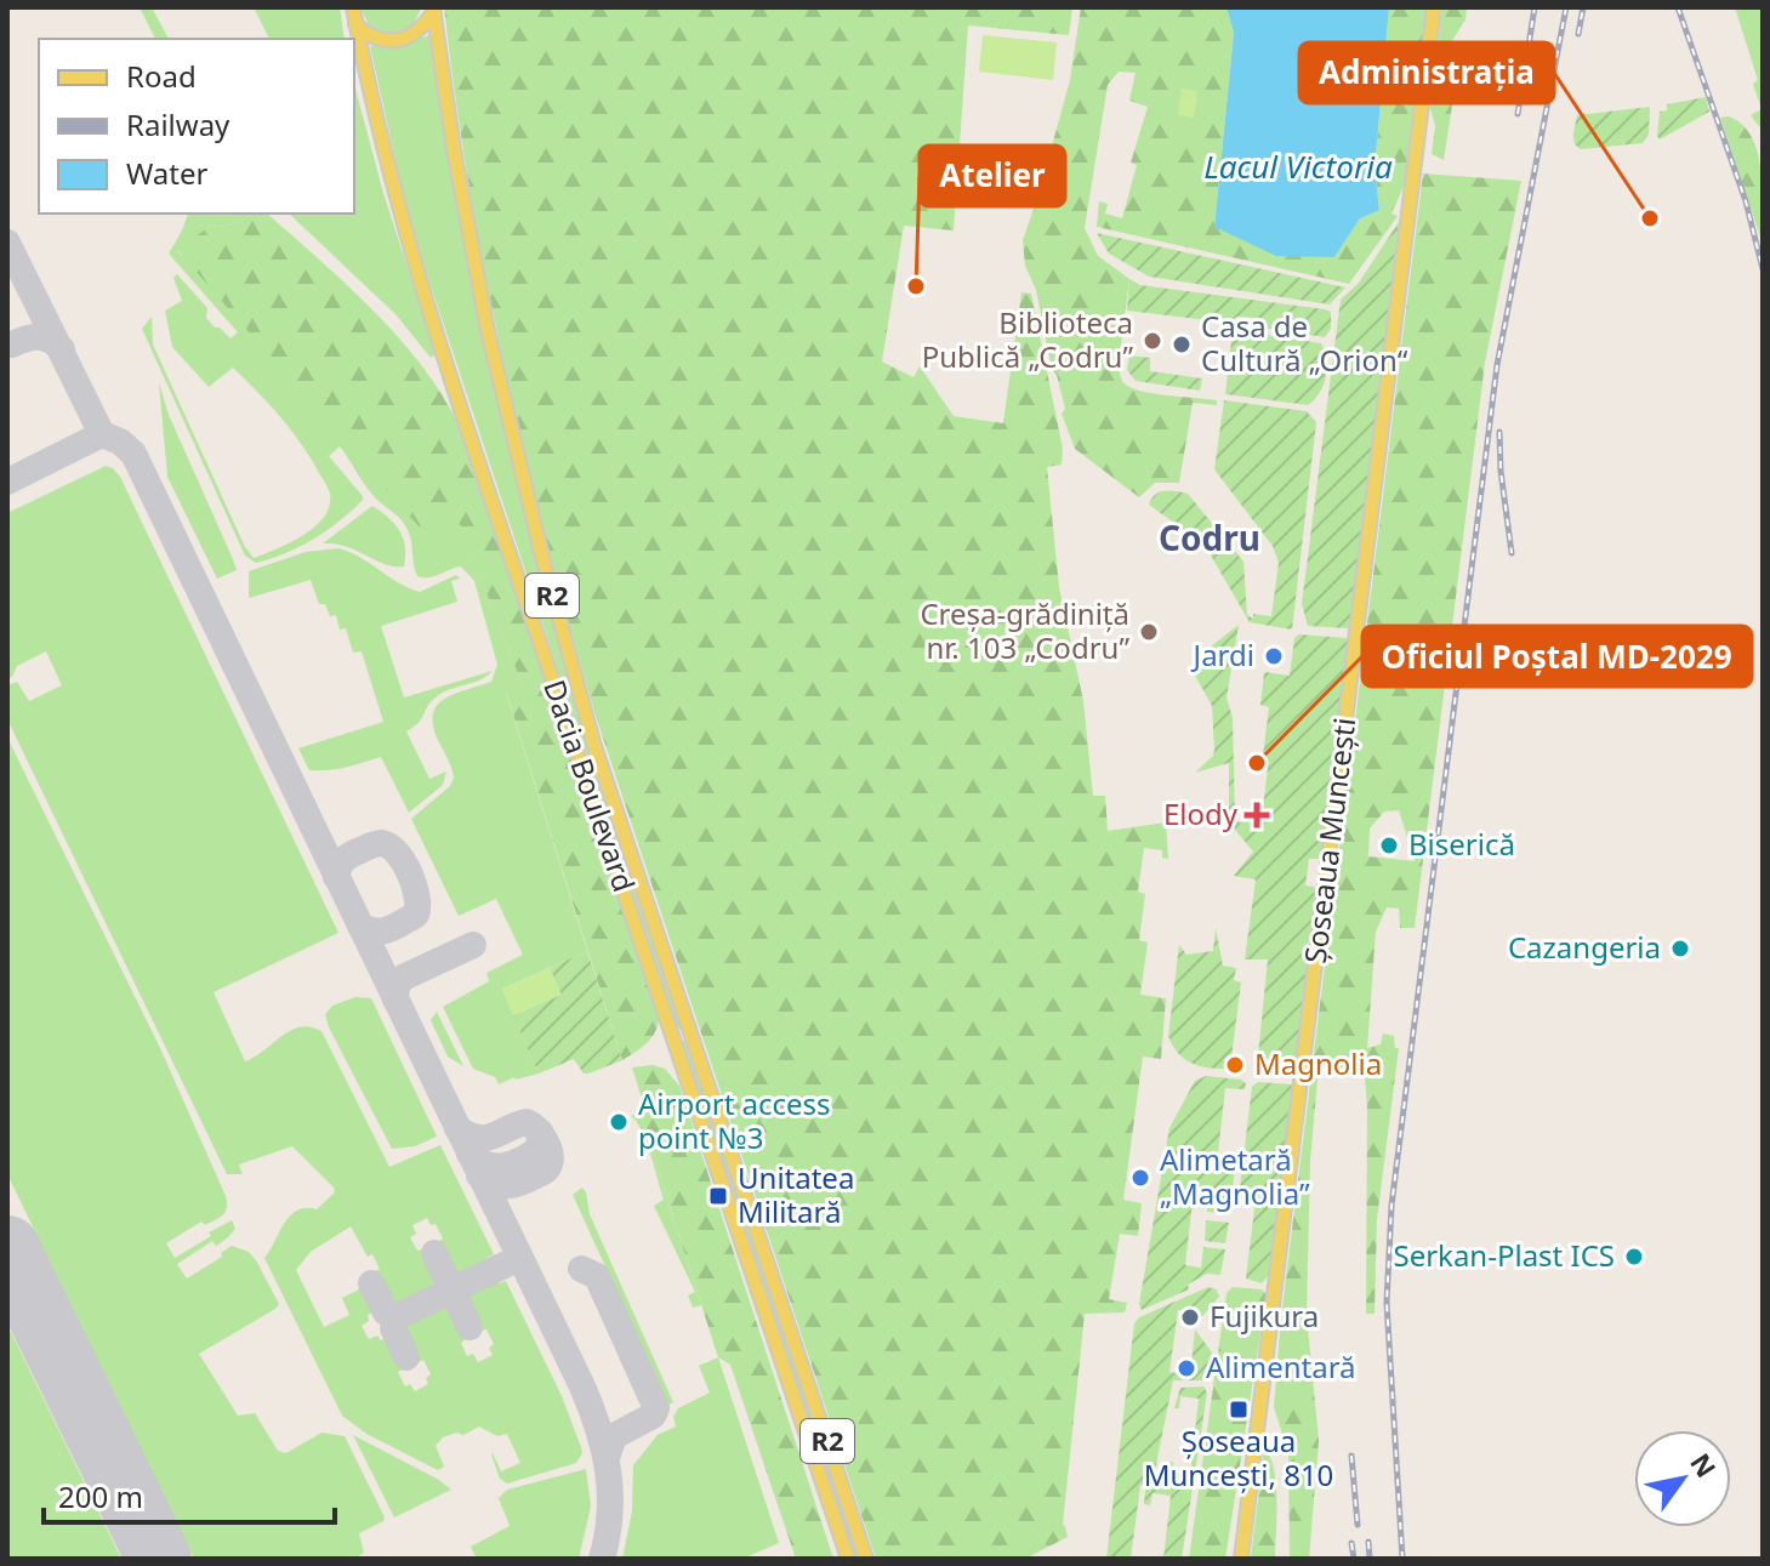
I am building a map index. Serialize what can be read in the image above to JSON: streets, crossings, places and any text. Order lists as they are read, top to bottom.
{
  "streets": {
    "main road": ["R2", "Dacia Boulevard", "Șoseaua Muncești"]
  },
  "districts": ["Codru"],
  "water": ["Lacul Victoria"],
  "places": {
    "other": [
      "Administrația",
      "Atelier",
      "Biblioteca Publică „Codru”",
      "Casa de Cultură „Orion“",
      "Creșa-grădiniță nr. 103 „Codru”",
      "Jardi",
      "Oficiul Poștal MD-2029",
      "Biserică",
      "Cazangeria",
      "Magnolia",
      "Airport access point №3",
      "Alimetară „Magnolia”",
      "Serkan-Plast ICS",
      "Fujikura",
      "Alimentară"
    ],
    "health": ["Elody"],
    "transit": ["Unitatea Militară", "Șoseaua Muncești, 810"]
  },
  "legend": ["Road", "Railway", "Water"],
  "scale_bar": "200 m",
  "north": "top right"
}
